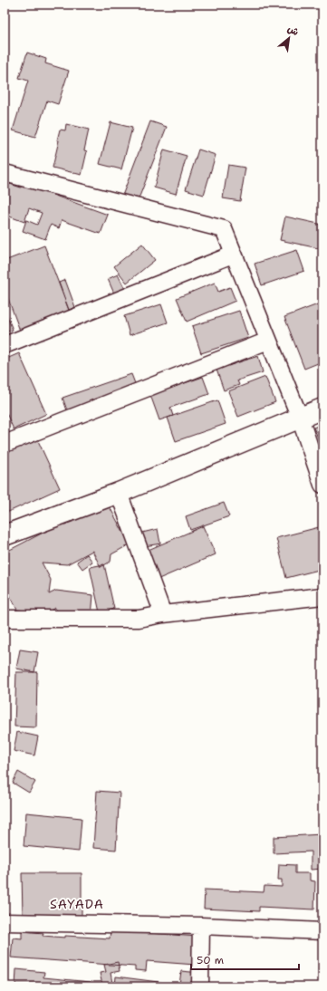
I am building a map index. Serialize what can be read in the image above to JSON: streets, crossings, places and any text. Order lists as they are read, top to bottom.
{
  "districts": ["SAYADA"],
  "scale_bar": "50 m",
  "north": "top right"
}
